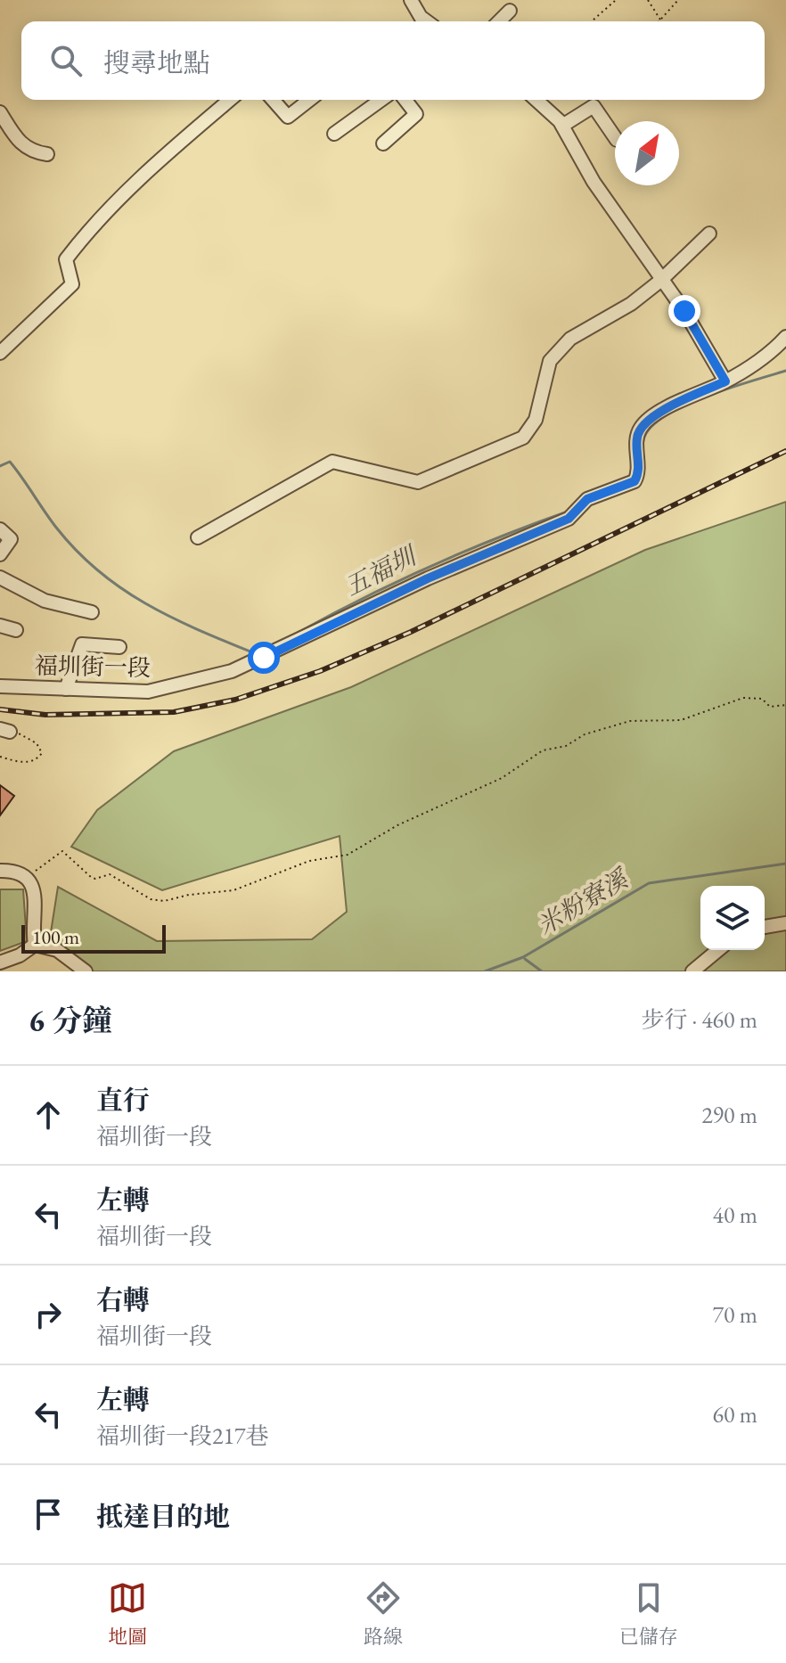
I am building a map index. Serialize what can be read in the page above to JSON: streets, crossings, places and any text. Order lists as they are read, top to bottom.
{
  "streets": {
    "street": ["福圳街一段"]
  },
  "water": ["五福圳", "米粉寮溪"],
  "scale_bar": "100 m",
  "north": "top right",
  "page": {
    "search": "搜尋地點",
    "scale": "100 m",
    "heading": ["6 分鐘", "步行 · 460 m"],
    "list": [
      ["直行", "福圳街一段", "290 m"],
      ["左轉", "福圳街一段", "40 m"],
      ["右轉", "福圳街一段", "70 m"],
      ["左轉", "福圳街一段217巷", "60 m"],
      "抵達目的地"
    ],
    "nav": ["地圖", "路線", "已儲存"]
  }
}
